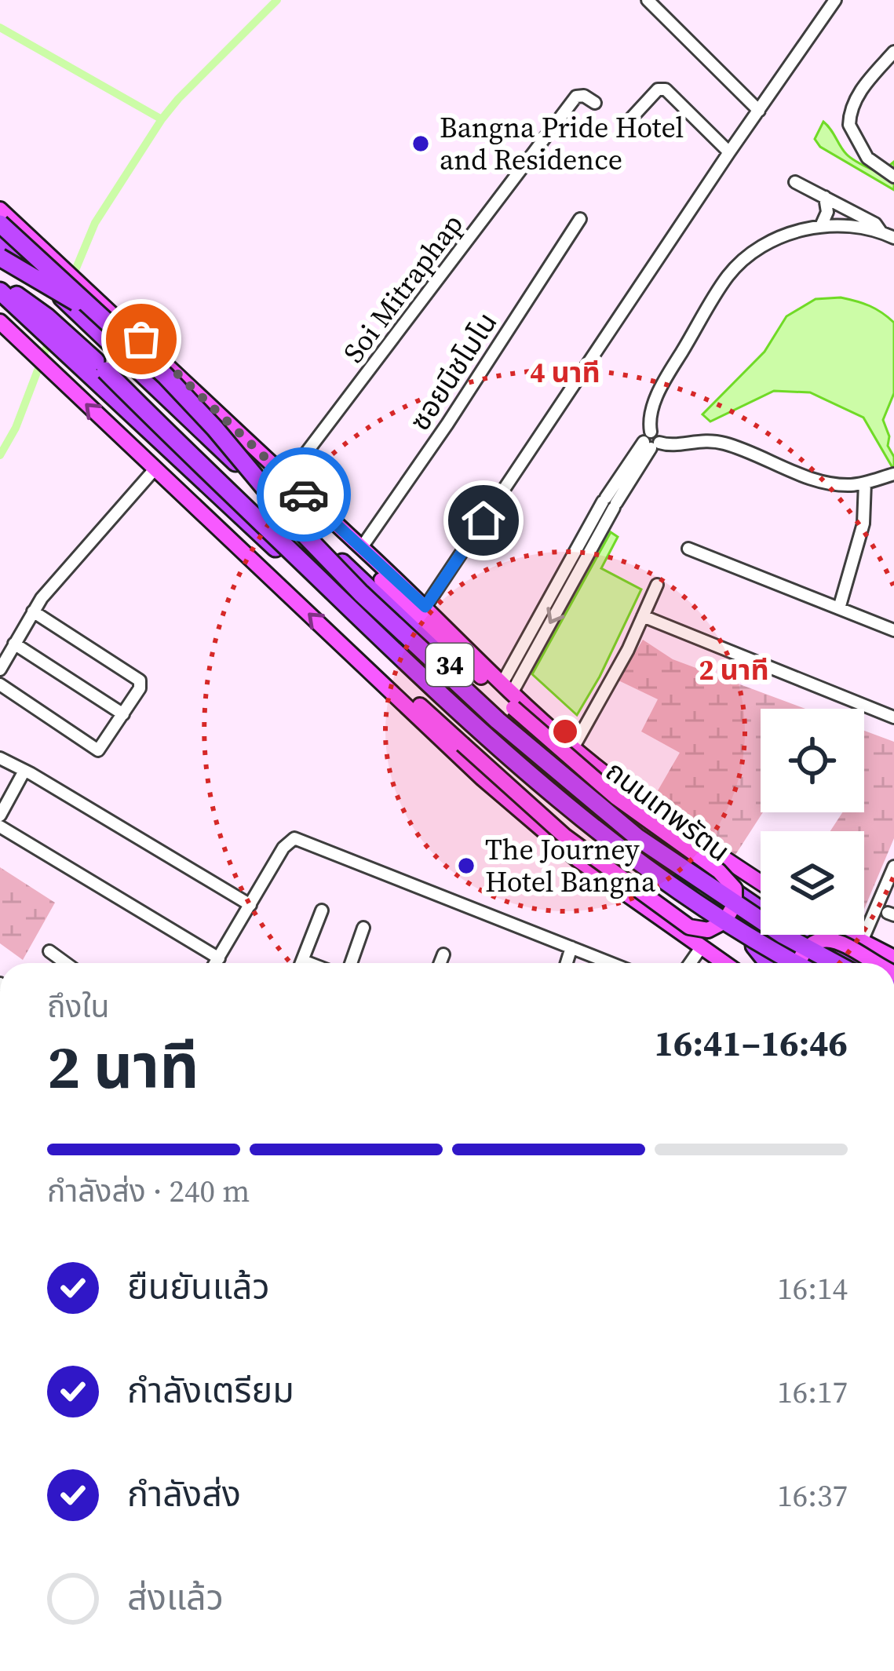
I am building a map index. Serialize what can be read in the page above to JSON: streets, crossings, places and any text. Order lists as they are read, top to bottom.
{
  "streets": {
    "highway": ["34", "ถนนเทพรัตน"],
    "street": ["Soi Mitraphap", "ซอยนีชโมโน"]
  },
  "crossings": [
    ["Soi Mitraphap", "ถนนเทพรัตน"],
    ["ซอยนีชโมโน", "ถนนเทพรัตน"]
  ],
  "places": ["Bangna Pride Hotel and Residence", "The Journey Hotel Bangna"],
  "page": {
    "heading": ["2 นาที", "ถึงใน", "16:41–16:46"],
    "bar": "กำลังส่ง · 240 m",
    "list": [
      ["ยืนยันแล้ว", "16:14"],
      ["กำลังเตรียม", "16:17"],
      ["กำลังส่ง", "16:37"],
      "ส่งแล้ว"
    ]
  },
  "rings": ["4 นาที", "2 นาที"]
}
